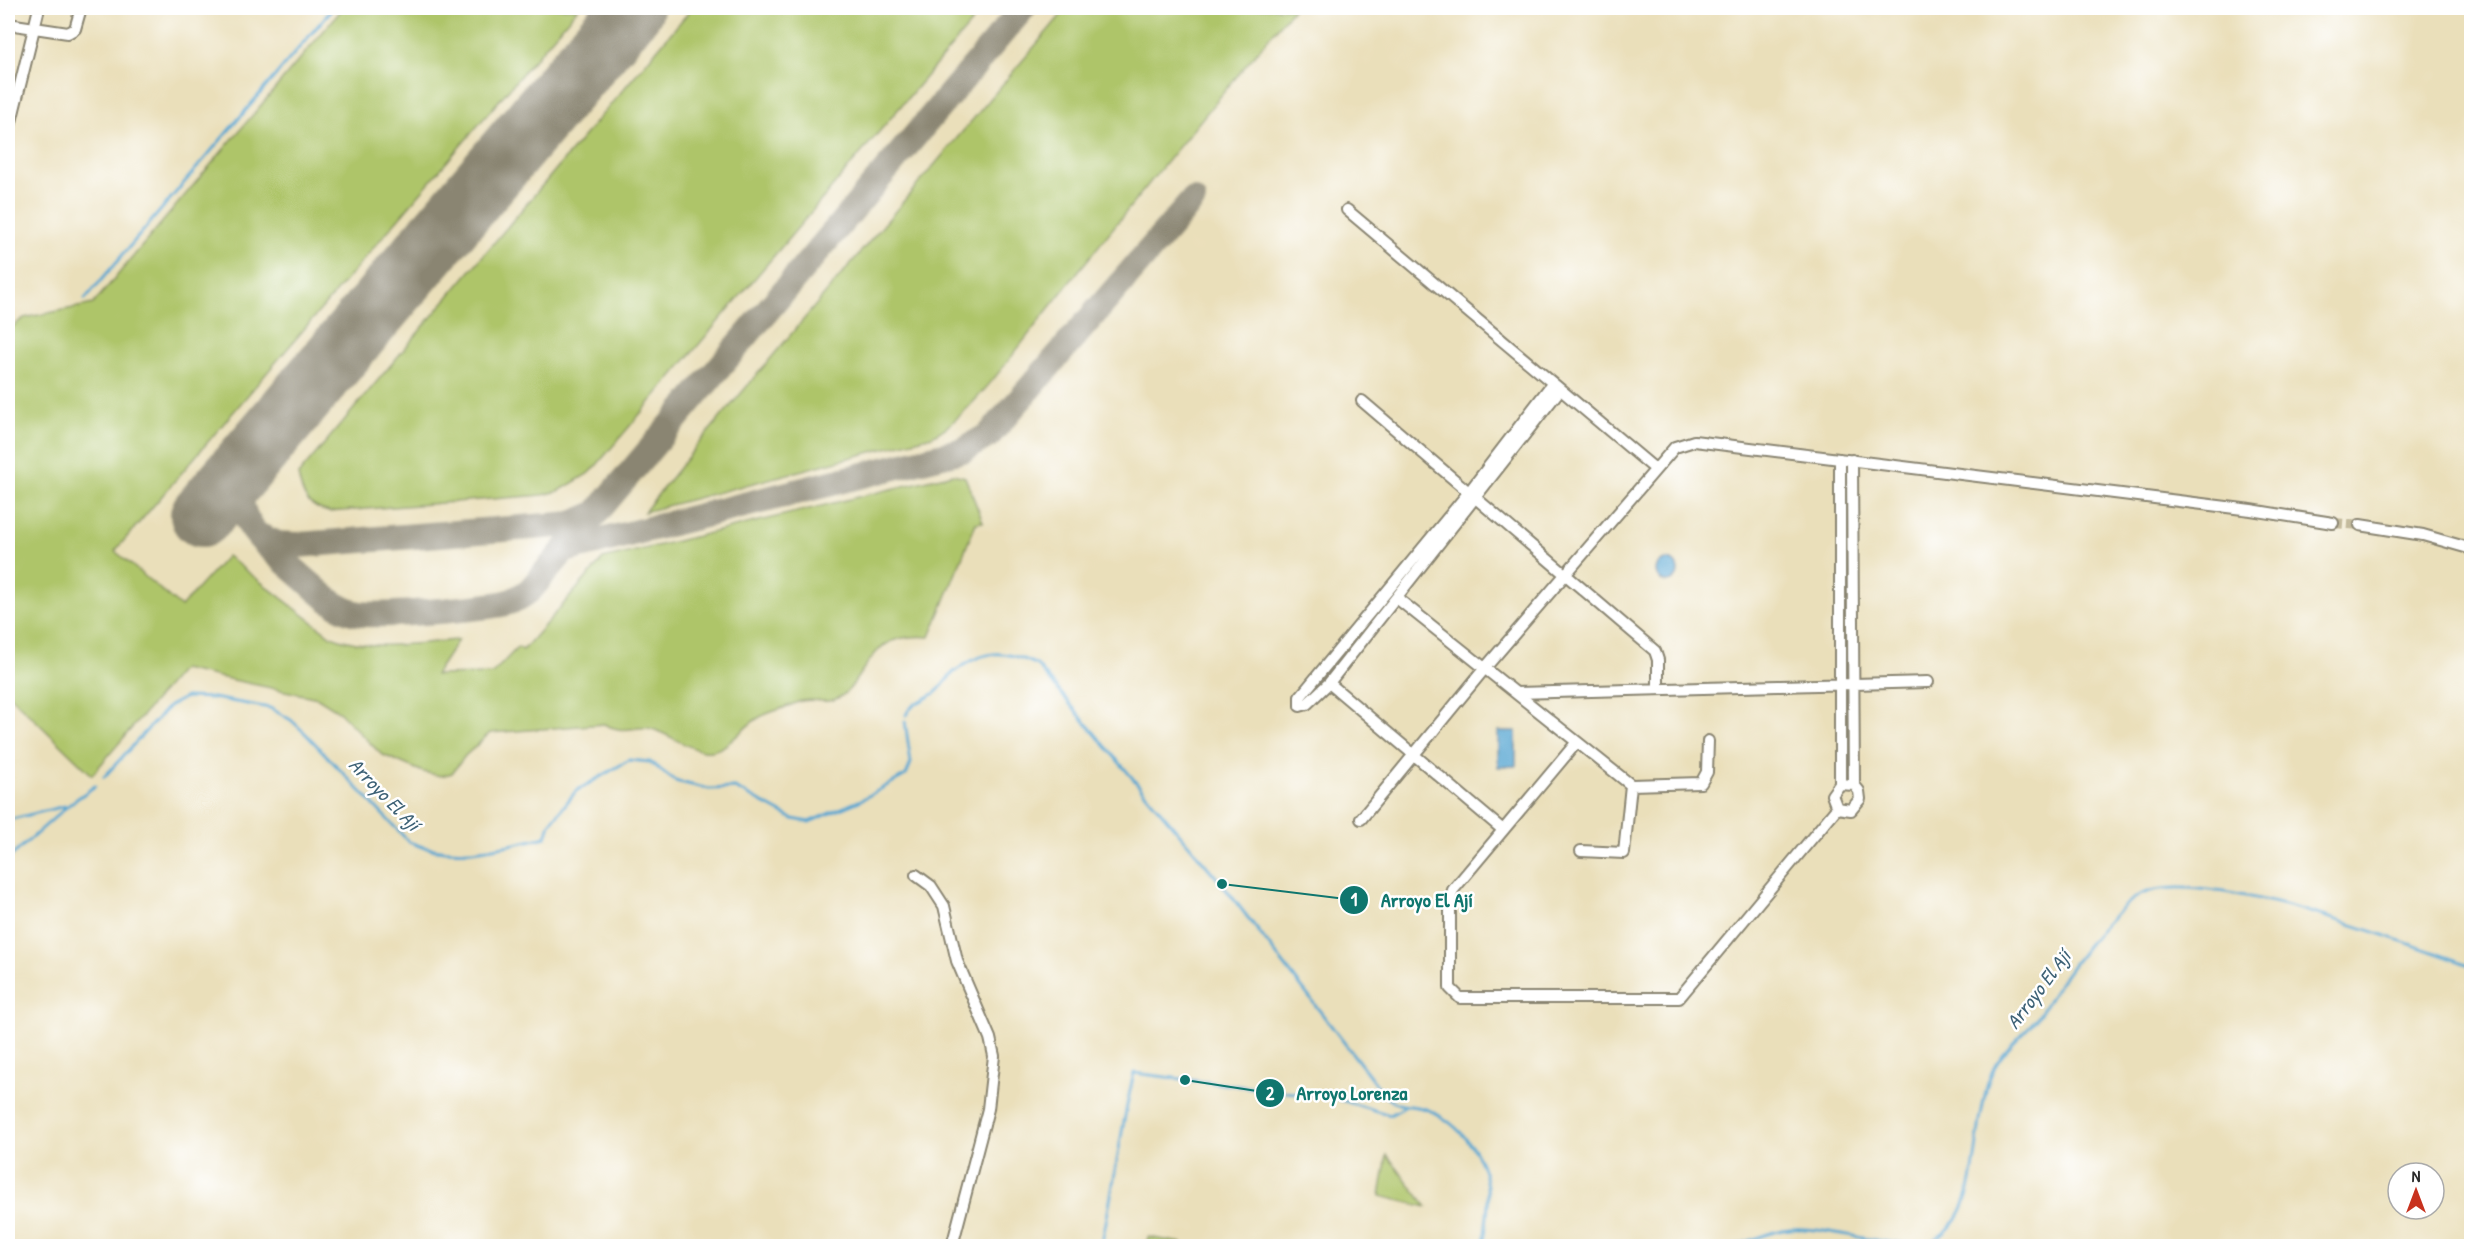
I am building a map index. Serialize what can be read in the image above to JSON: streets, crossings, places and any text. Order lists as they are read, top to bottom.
{
  "water": ["Arroyo El Ají"],
  "places": ["Arroyo El Ají", "Arroyo Lorenza"],
  "north": "top"
}
